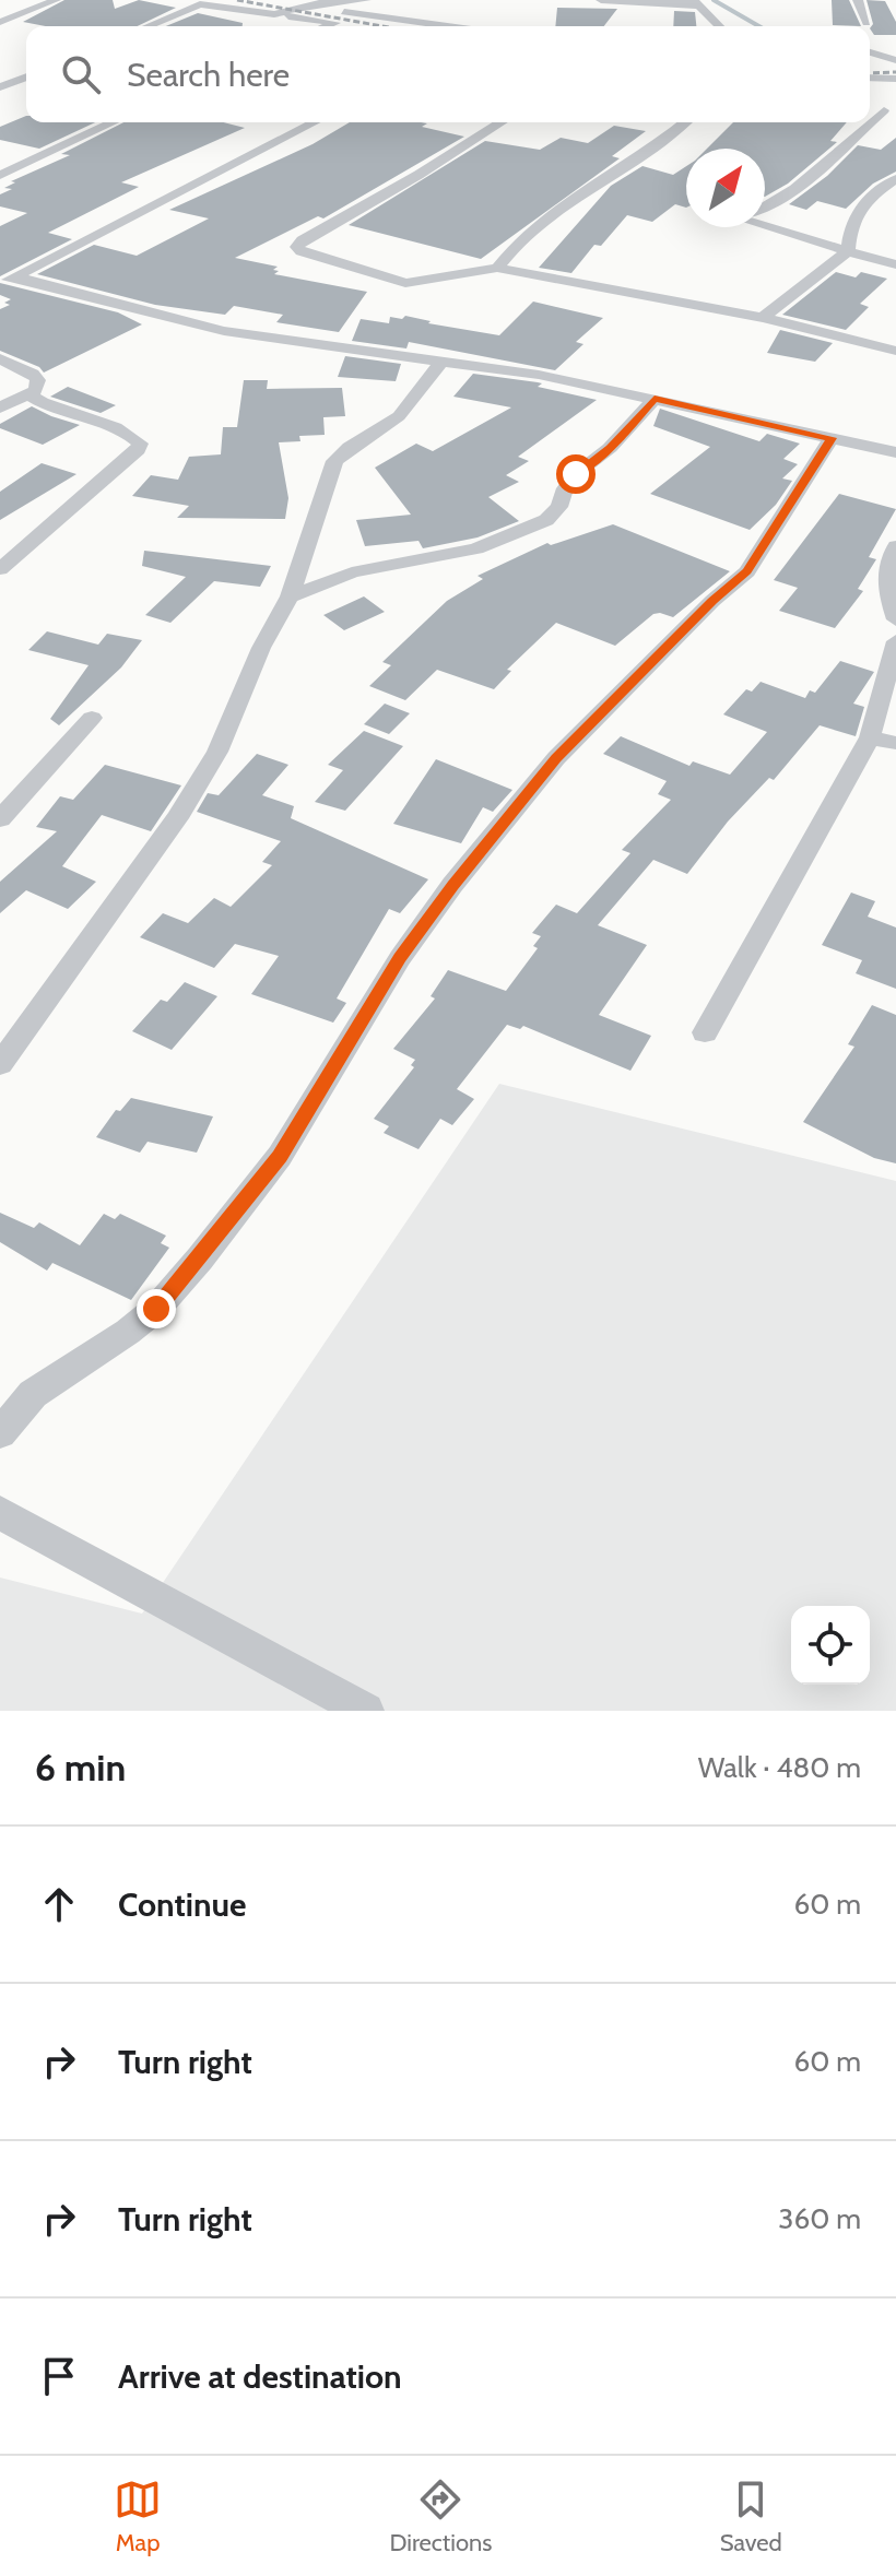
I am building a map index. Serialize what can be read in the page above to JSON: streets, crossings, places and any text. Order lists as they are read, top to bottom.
{
  "north": "top right",
  "page": {
    "search": "Search here",
    "heading": ["6 min", "Walk · 480 m"],
    "list": [
      ["Continue", "60 m"],
      ["Turn right", "60 m"],
      ["Turn right", "360 m"],
      "Arrive at destination"
    ],
    "nav": ["Map", "Directions", "Saved"]
  }
}
